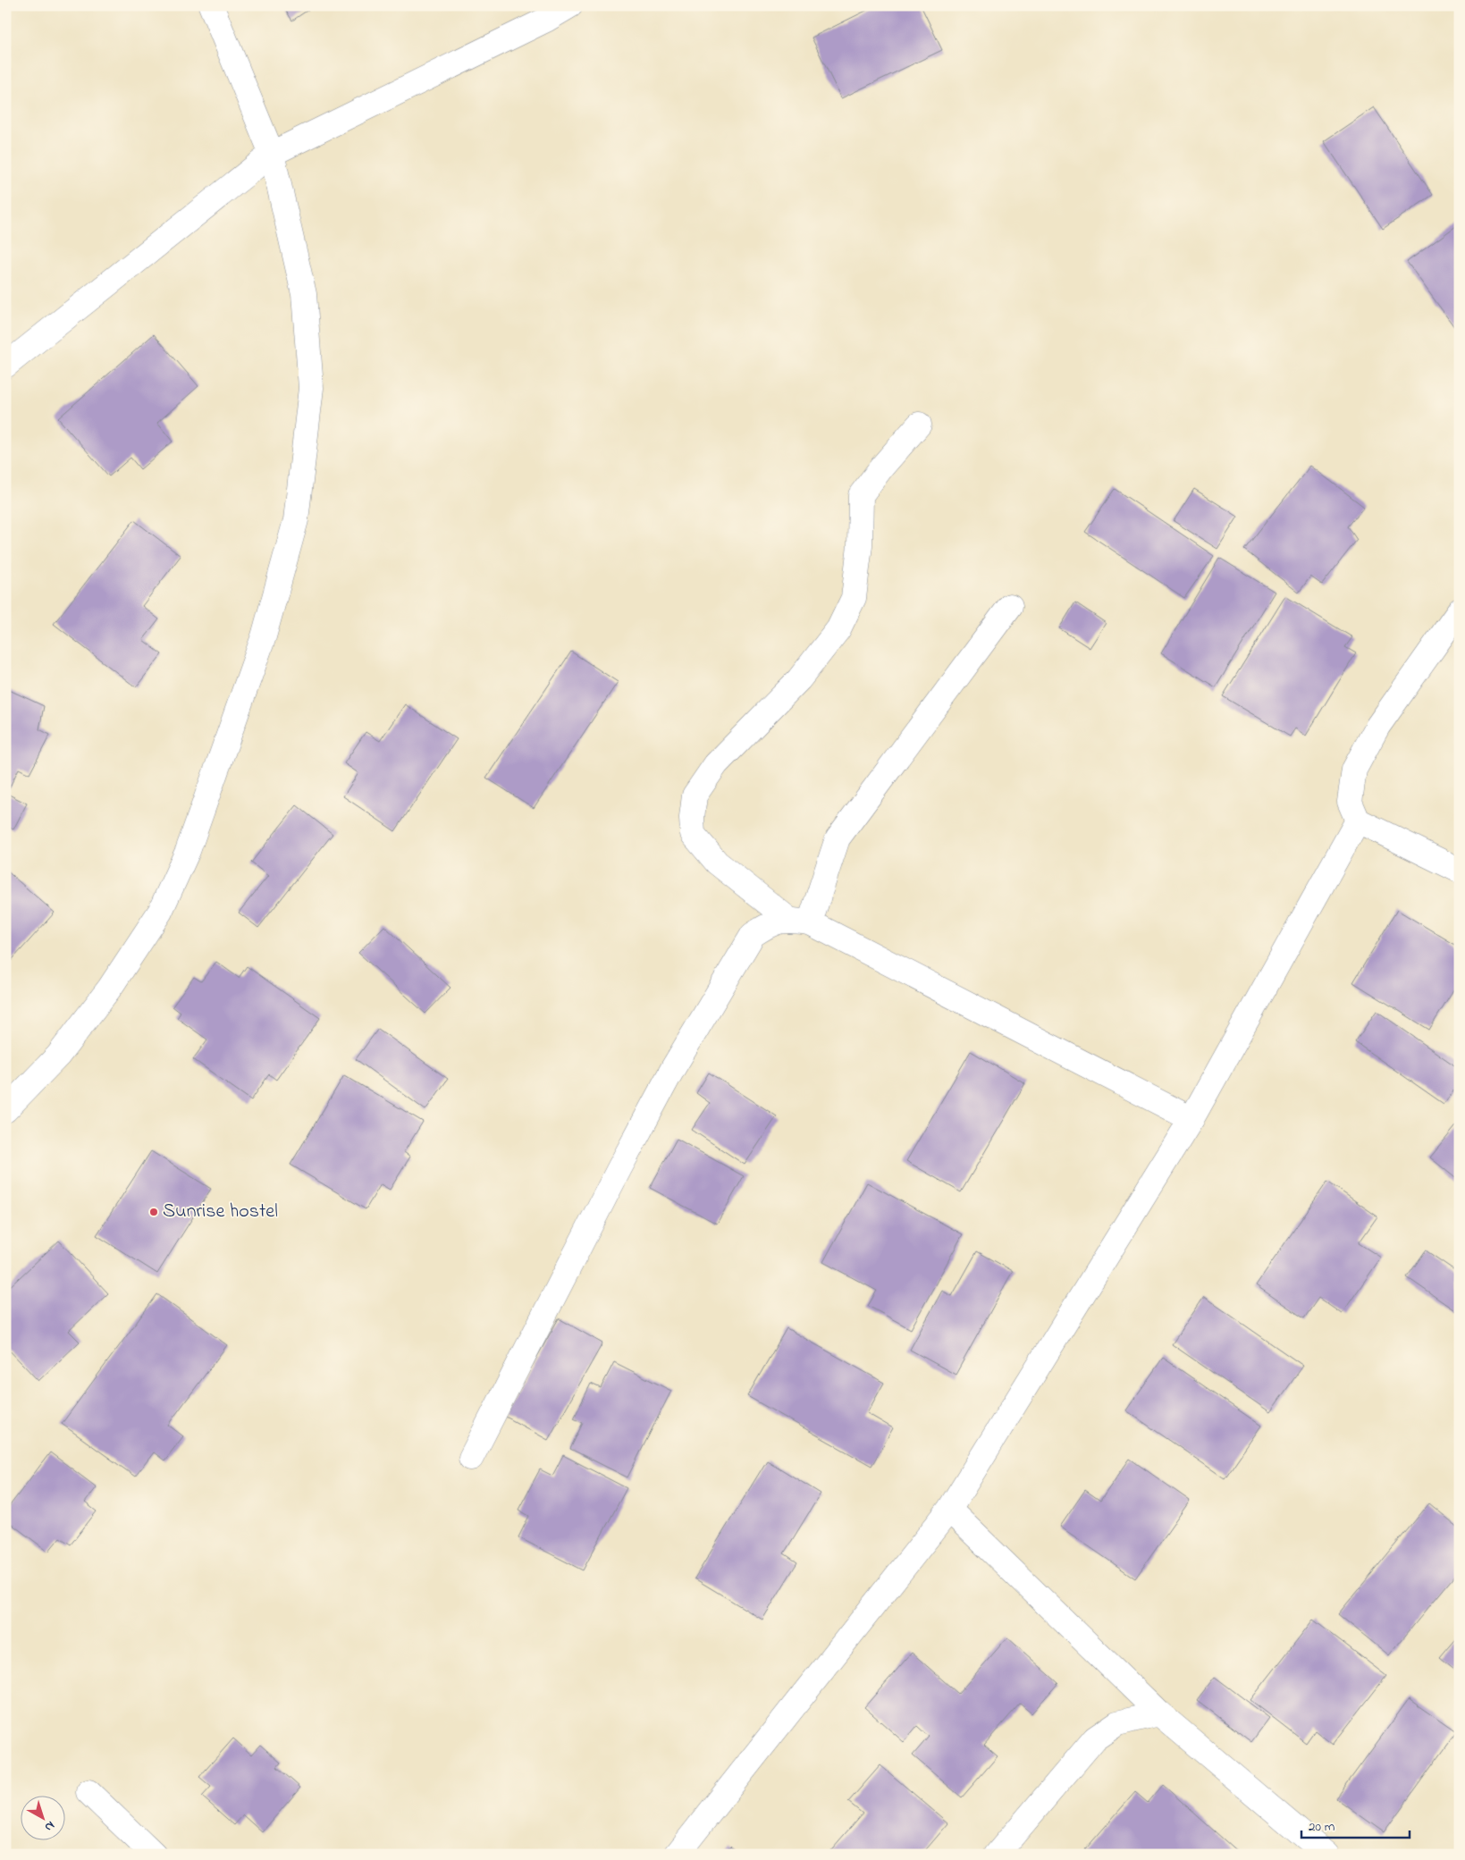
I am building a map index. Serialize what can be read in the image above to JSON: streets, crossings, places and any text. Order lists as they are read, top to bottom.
{
  "places": ["Sunrise hostel"],
  "scale_bar": "20 m",
  "north": "bottom right"
}
